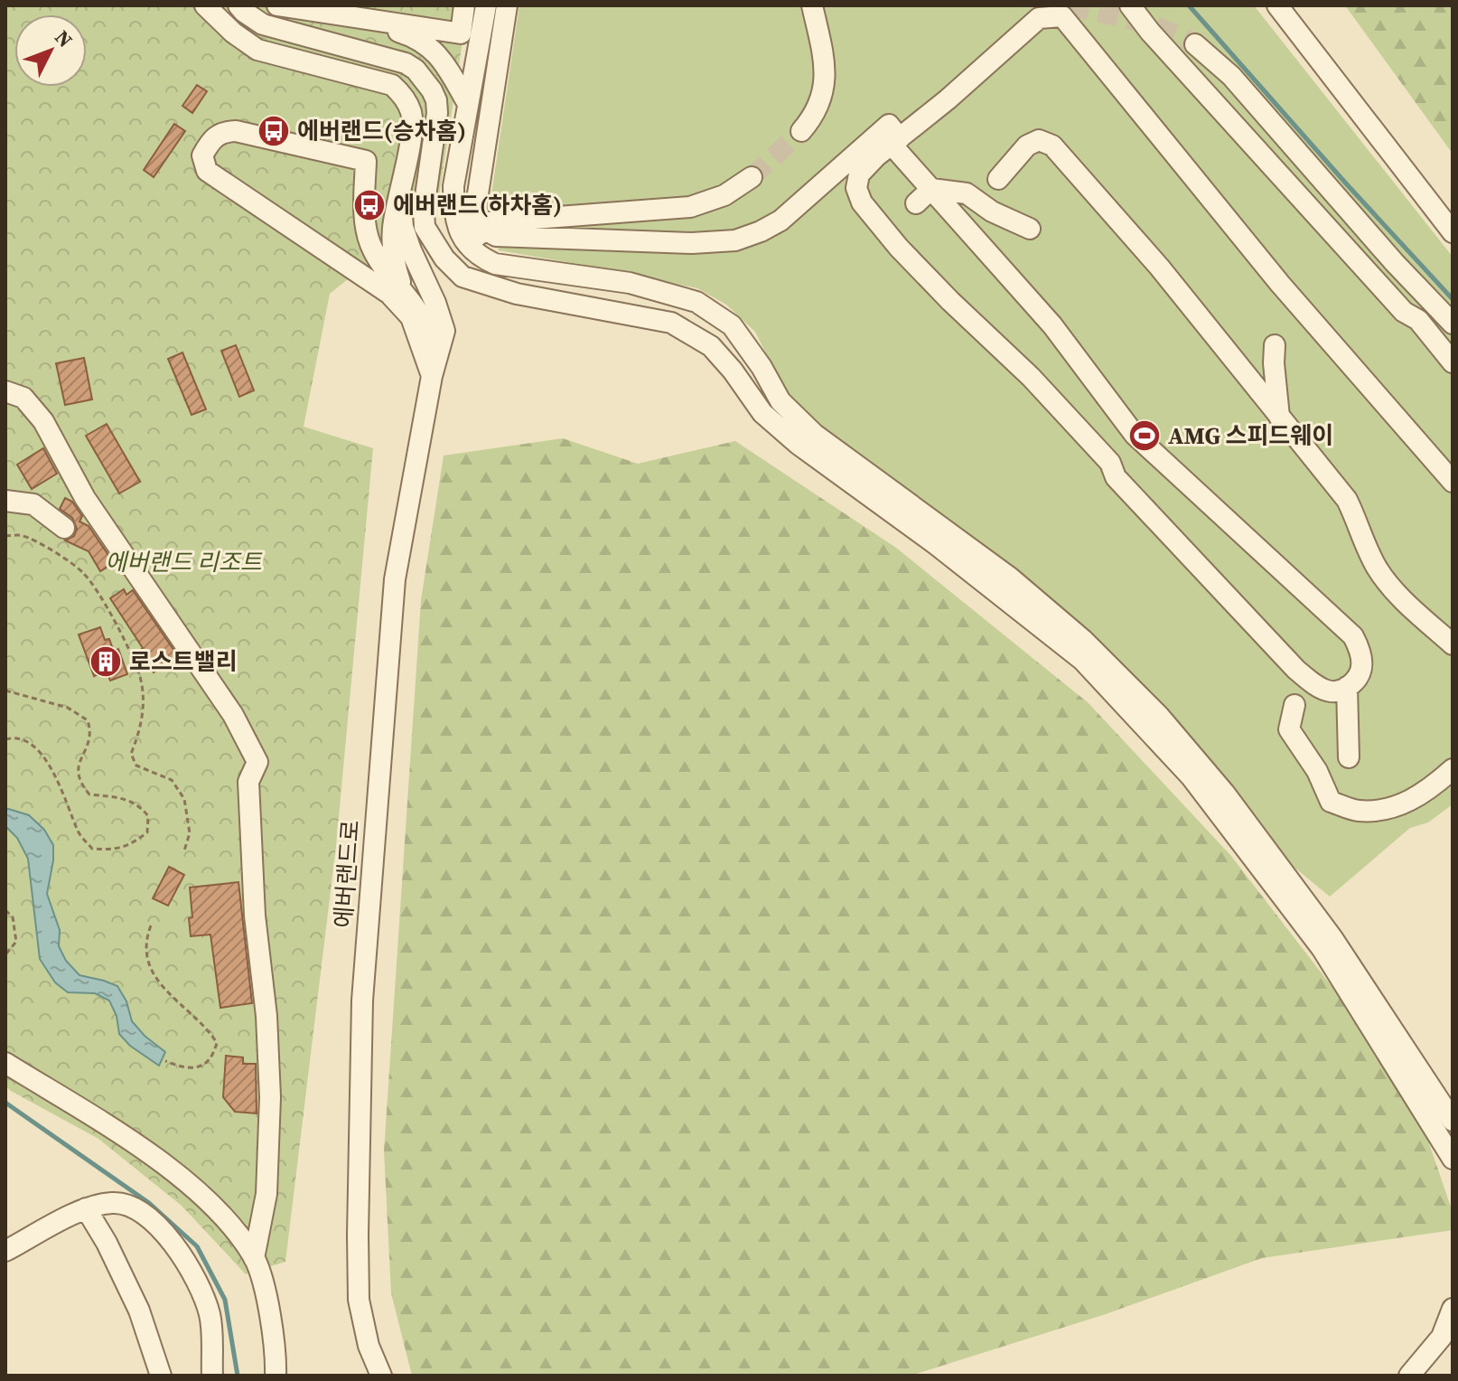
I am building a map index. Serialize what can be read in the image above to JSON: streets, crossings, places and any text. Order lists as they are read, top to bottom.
{
  "streets": {
    "street": ["에버랜드로"]
  },
  "parks": ["에버랜드 리조트"],
  "places": {
    "bus stop": ["에버랜드(승차홈)", "에버랜드(하차홈)"],
    "sports": ["AMG 스피드웨이"],
    "building": ["로스트밸리"]
  },
  "north": "top right"
}
